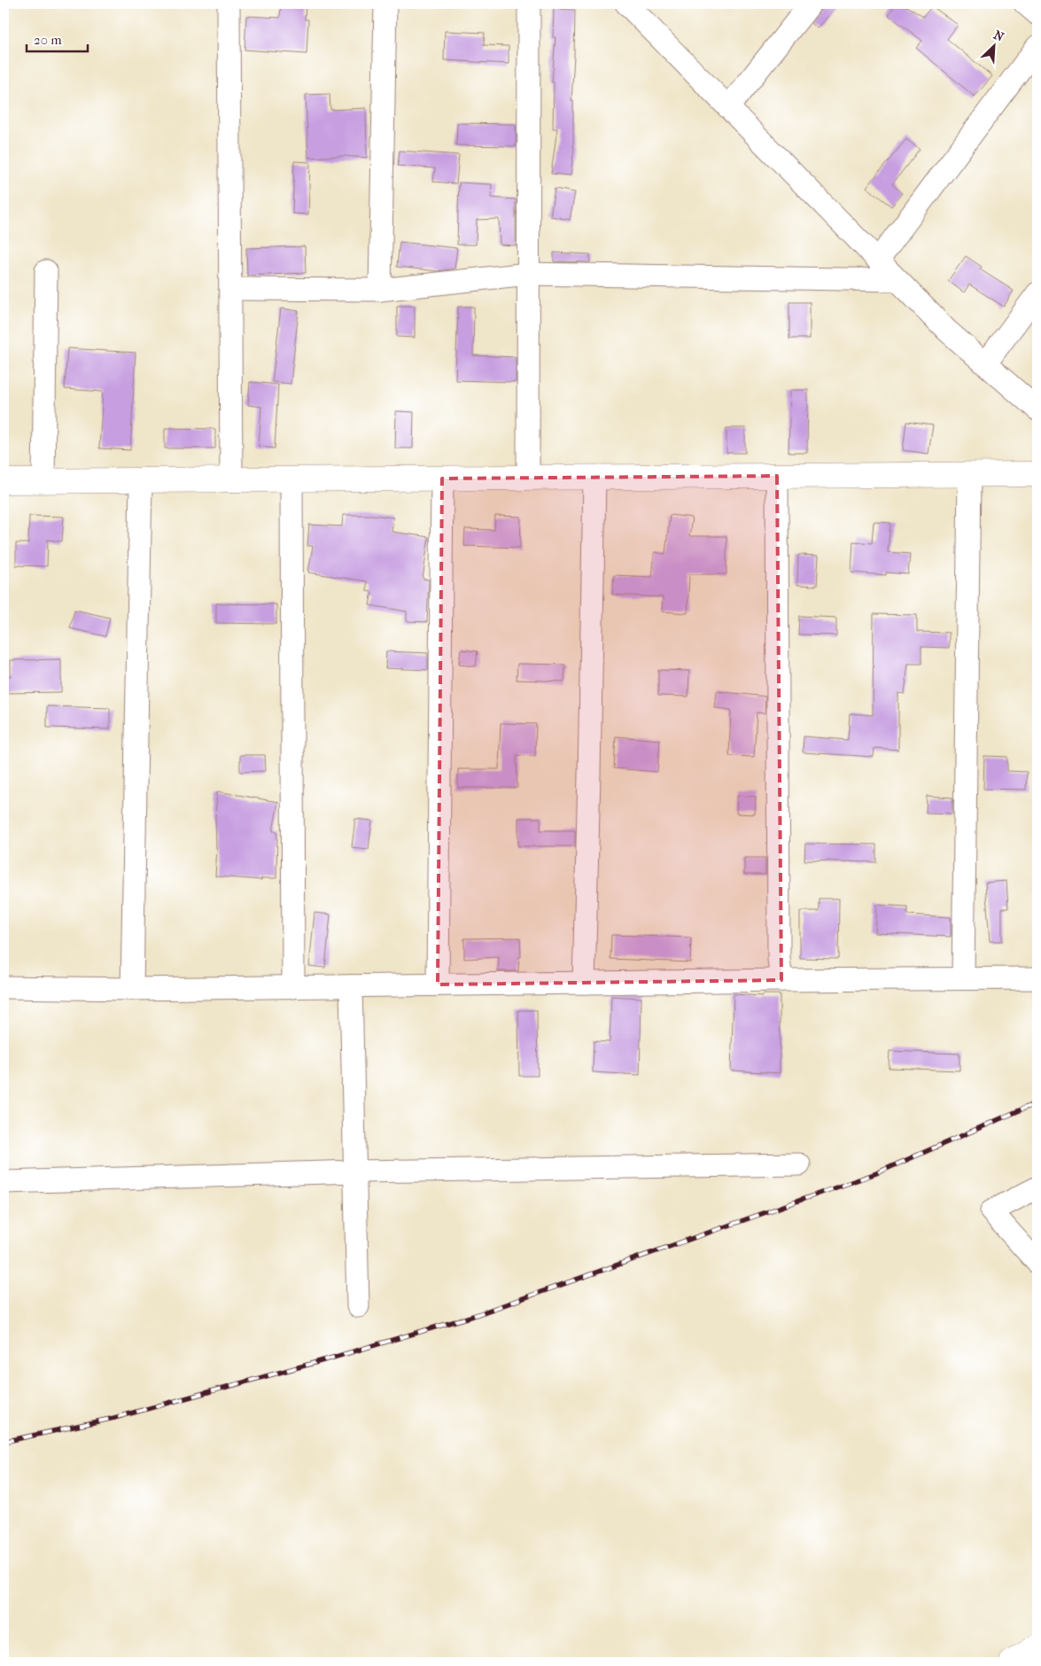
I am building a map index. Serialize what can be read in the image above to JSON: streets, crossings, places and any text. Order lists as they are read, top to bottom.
{
  "scale_bar": "20 m",
  "north": "top right"
}
